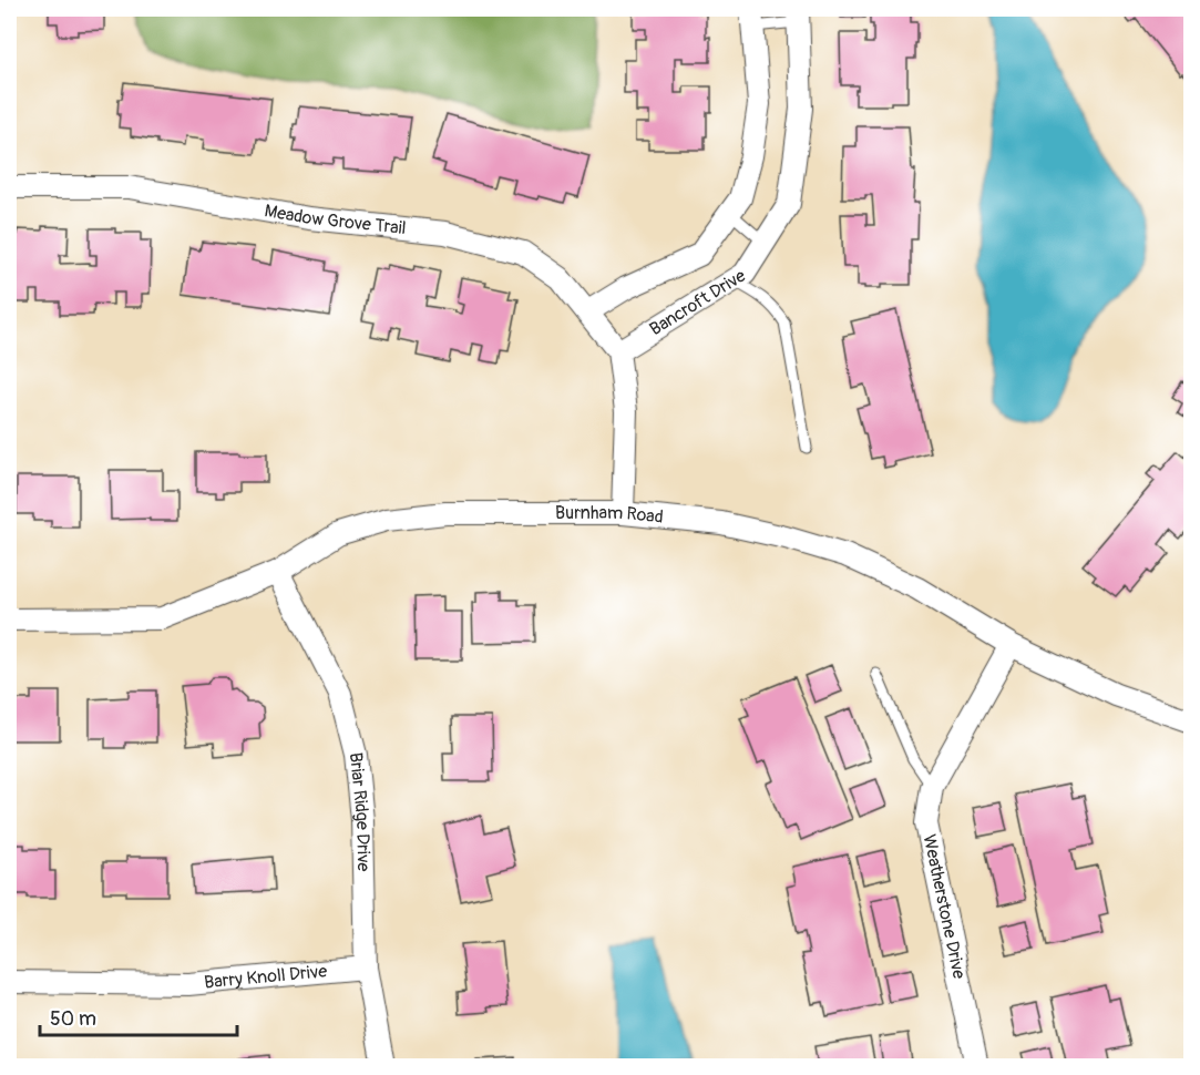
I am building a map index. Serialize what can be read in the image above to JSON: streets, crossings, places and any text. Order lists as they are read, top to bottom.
{
  "streets": {
    "street": [
      "Meadow Grove Trail",
      "Bancroft Drive",
      "Burnham Road",
      "Briar Ridge Drive",
      "Weatherstone Drive",
      "Barry Knoll Drive"
    ]
  },
  "crossings": [
    ["Meadow Grove Trail", "Bancroft Drive"],
    ["Burnham Road", "Briar Ridge Drive"],
    ["Burnham Road", "Weatherstone Drive"],
    ["Briar Ridge Drive", "Barry Knoll Drive"]
  ],
  "scale_bar": "50 m"
}
